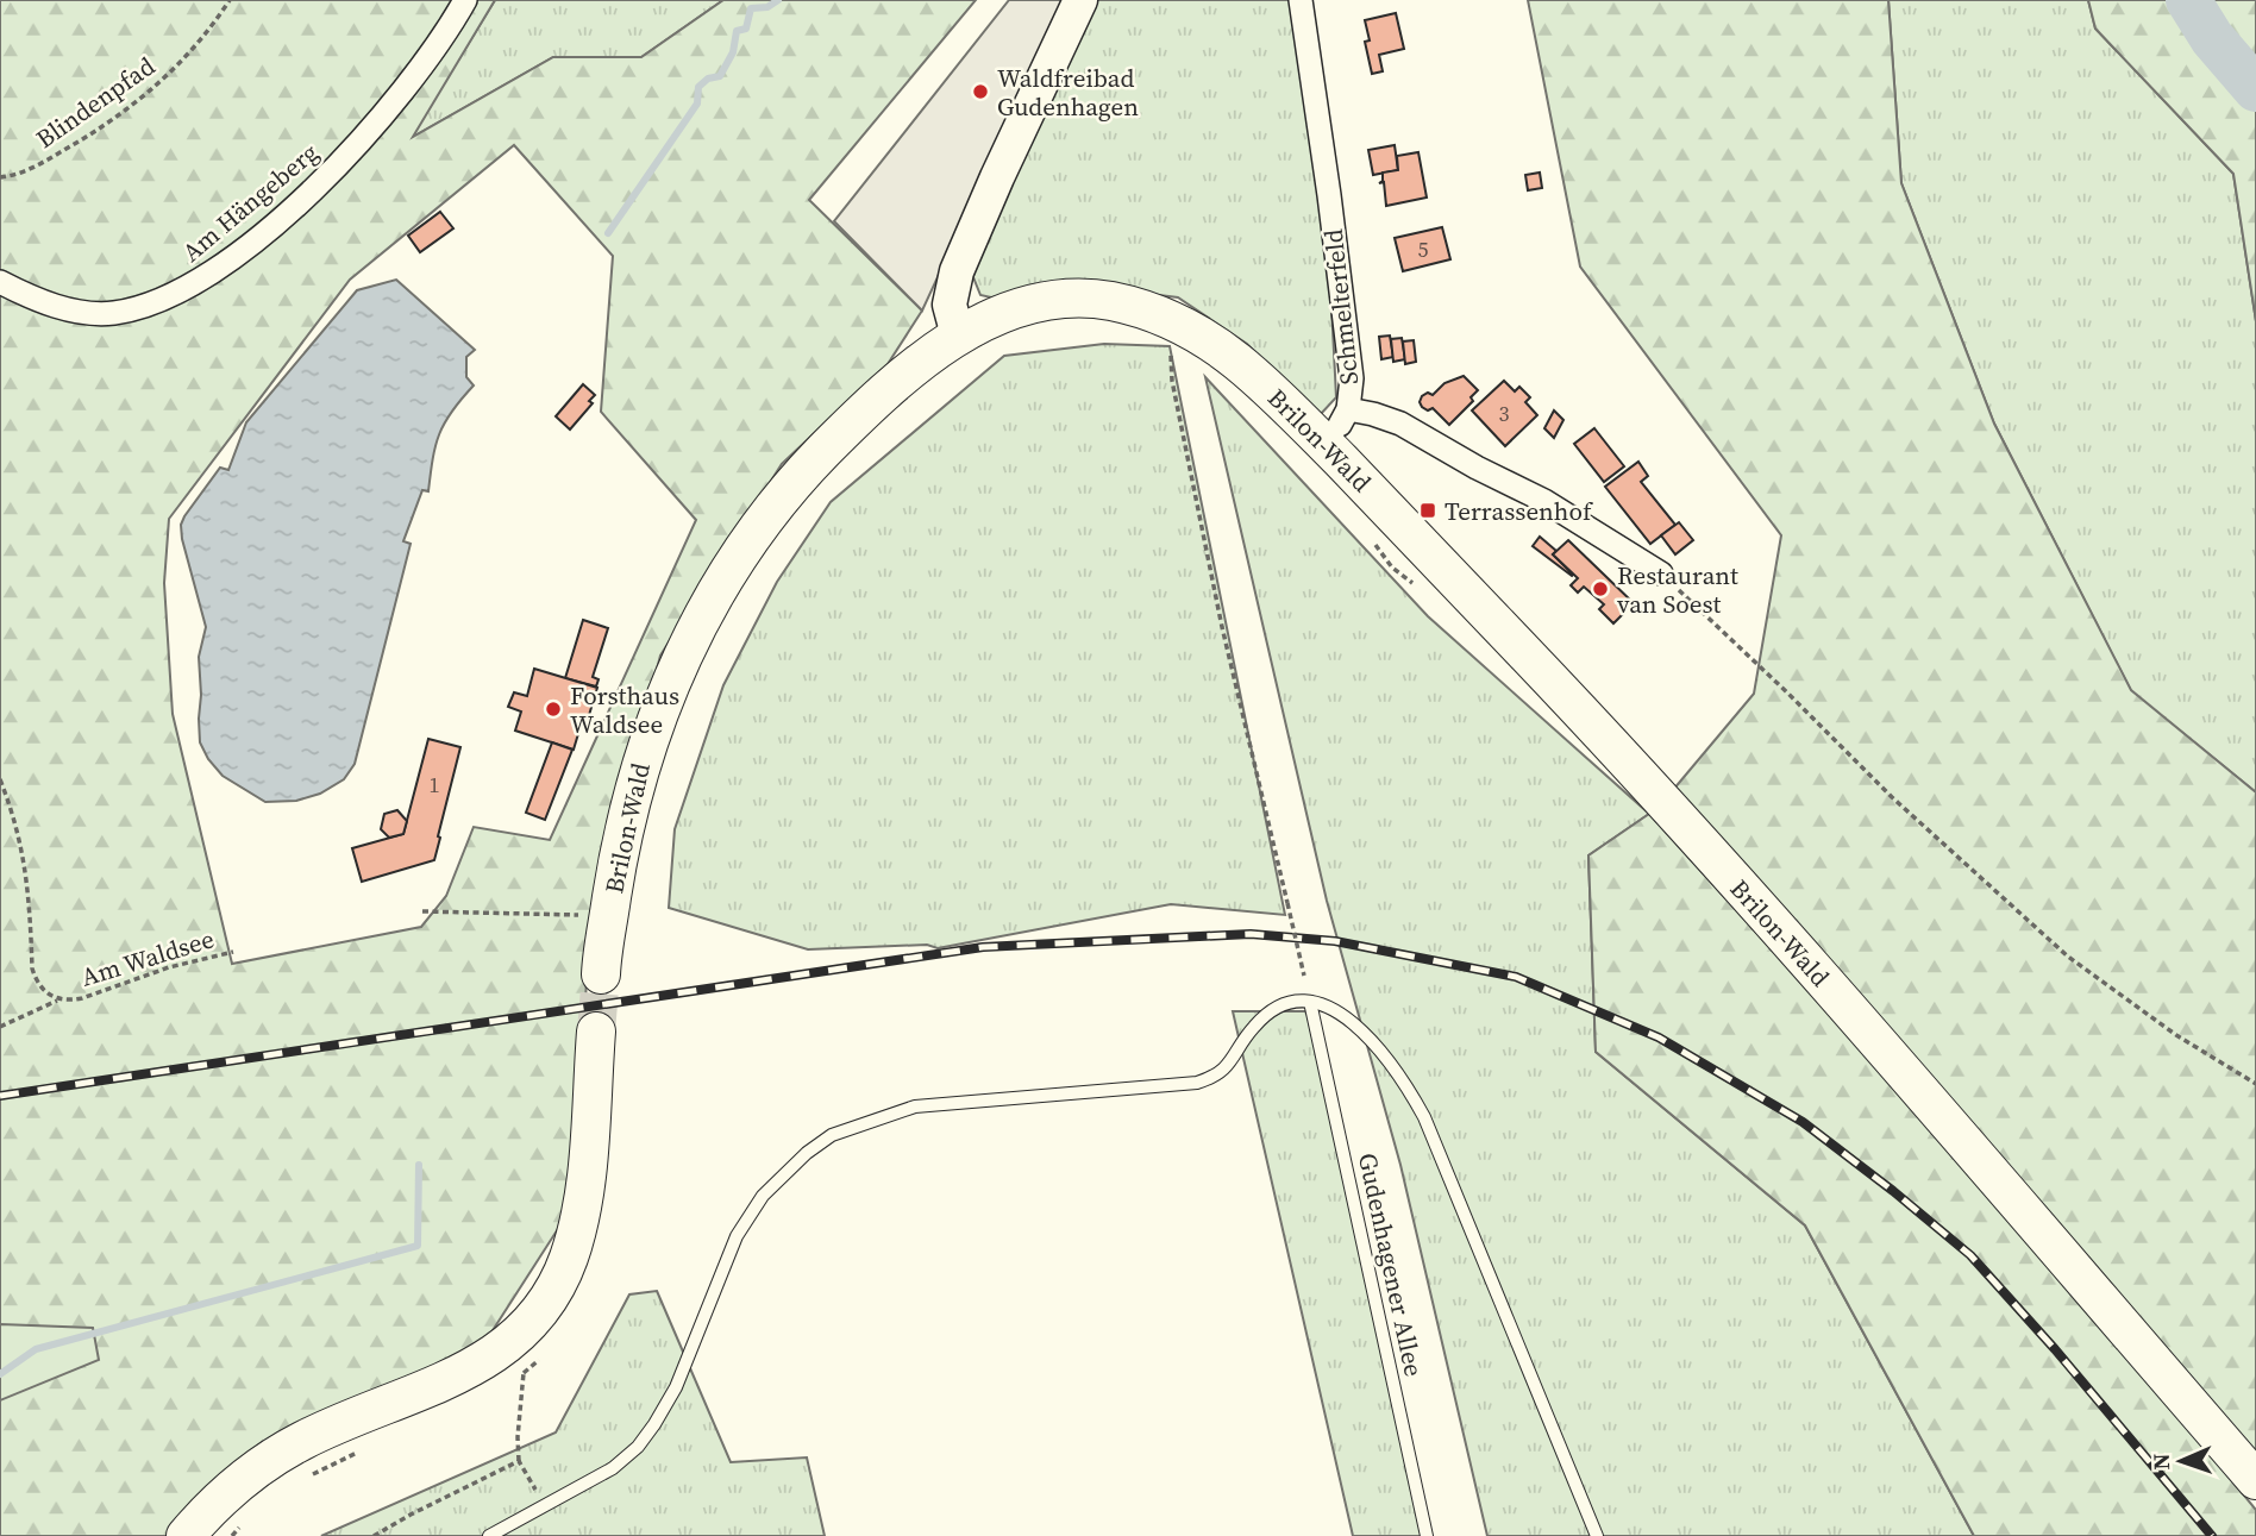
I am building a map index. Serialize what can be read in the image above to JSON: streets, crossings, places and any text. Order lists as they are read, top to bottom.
{
  "streets": {
    "main road": ["Brilon-Wald"],
    "street": ["Am Hängeberg", "Schmelterfeld"],
    "lane": ["Gudenhagener Allee"],
    "path": ["Blindenpfad", "Am Waldsee"]
  },
  "places": {
    "other": ["Waldfreibad Gudenhagen", "Restaurant van Soest", "Forsthaus Waldsee"],
    "transit": ["Terrassenhof"]
  },
  "house_numbers": ["5", "3", "1"],
  "north": "left"
}
